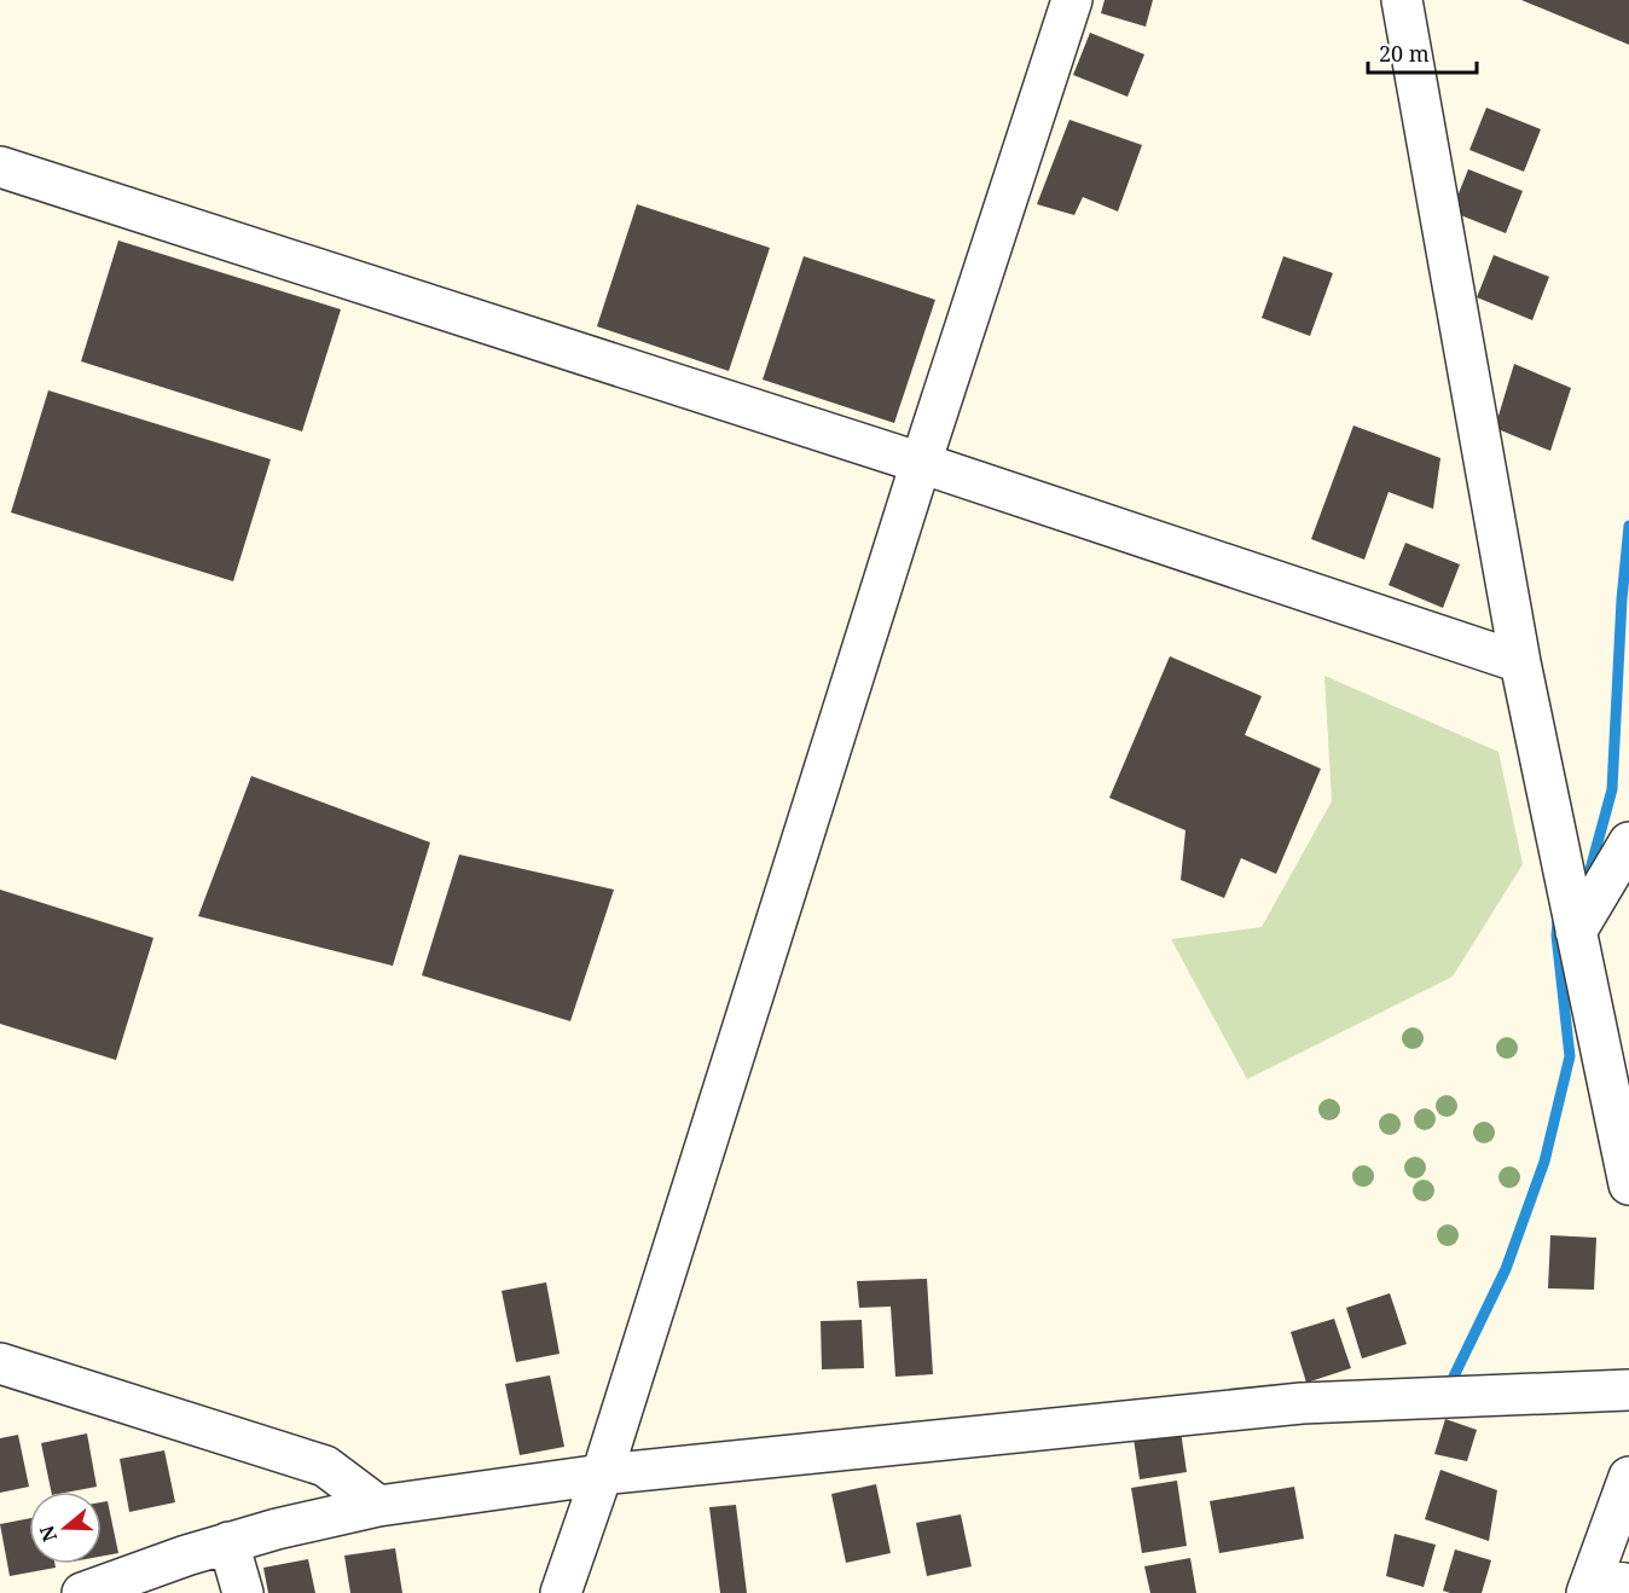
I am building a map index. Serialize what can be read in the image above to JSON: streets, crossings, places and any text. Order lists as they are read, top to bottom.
{
  "scale_bar": "20 m",
  "north": "left"
}
